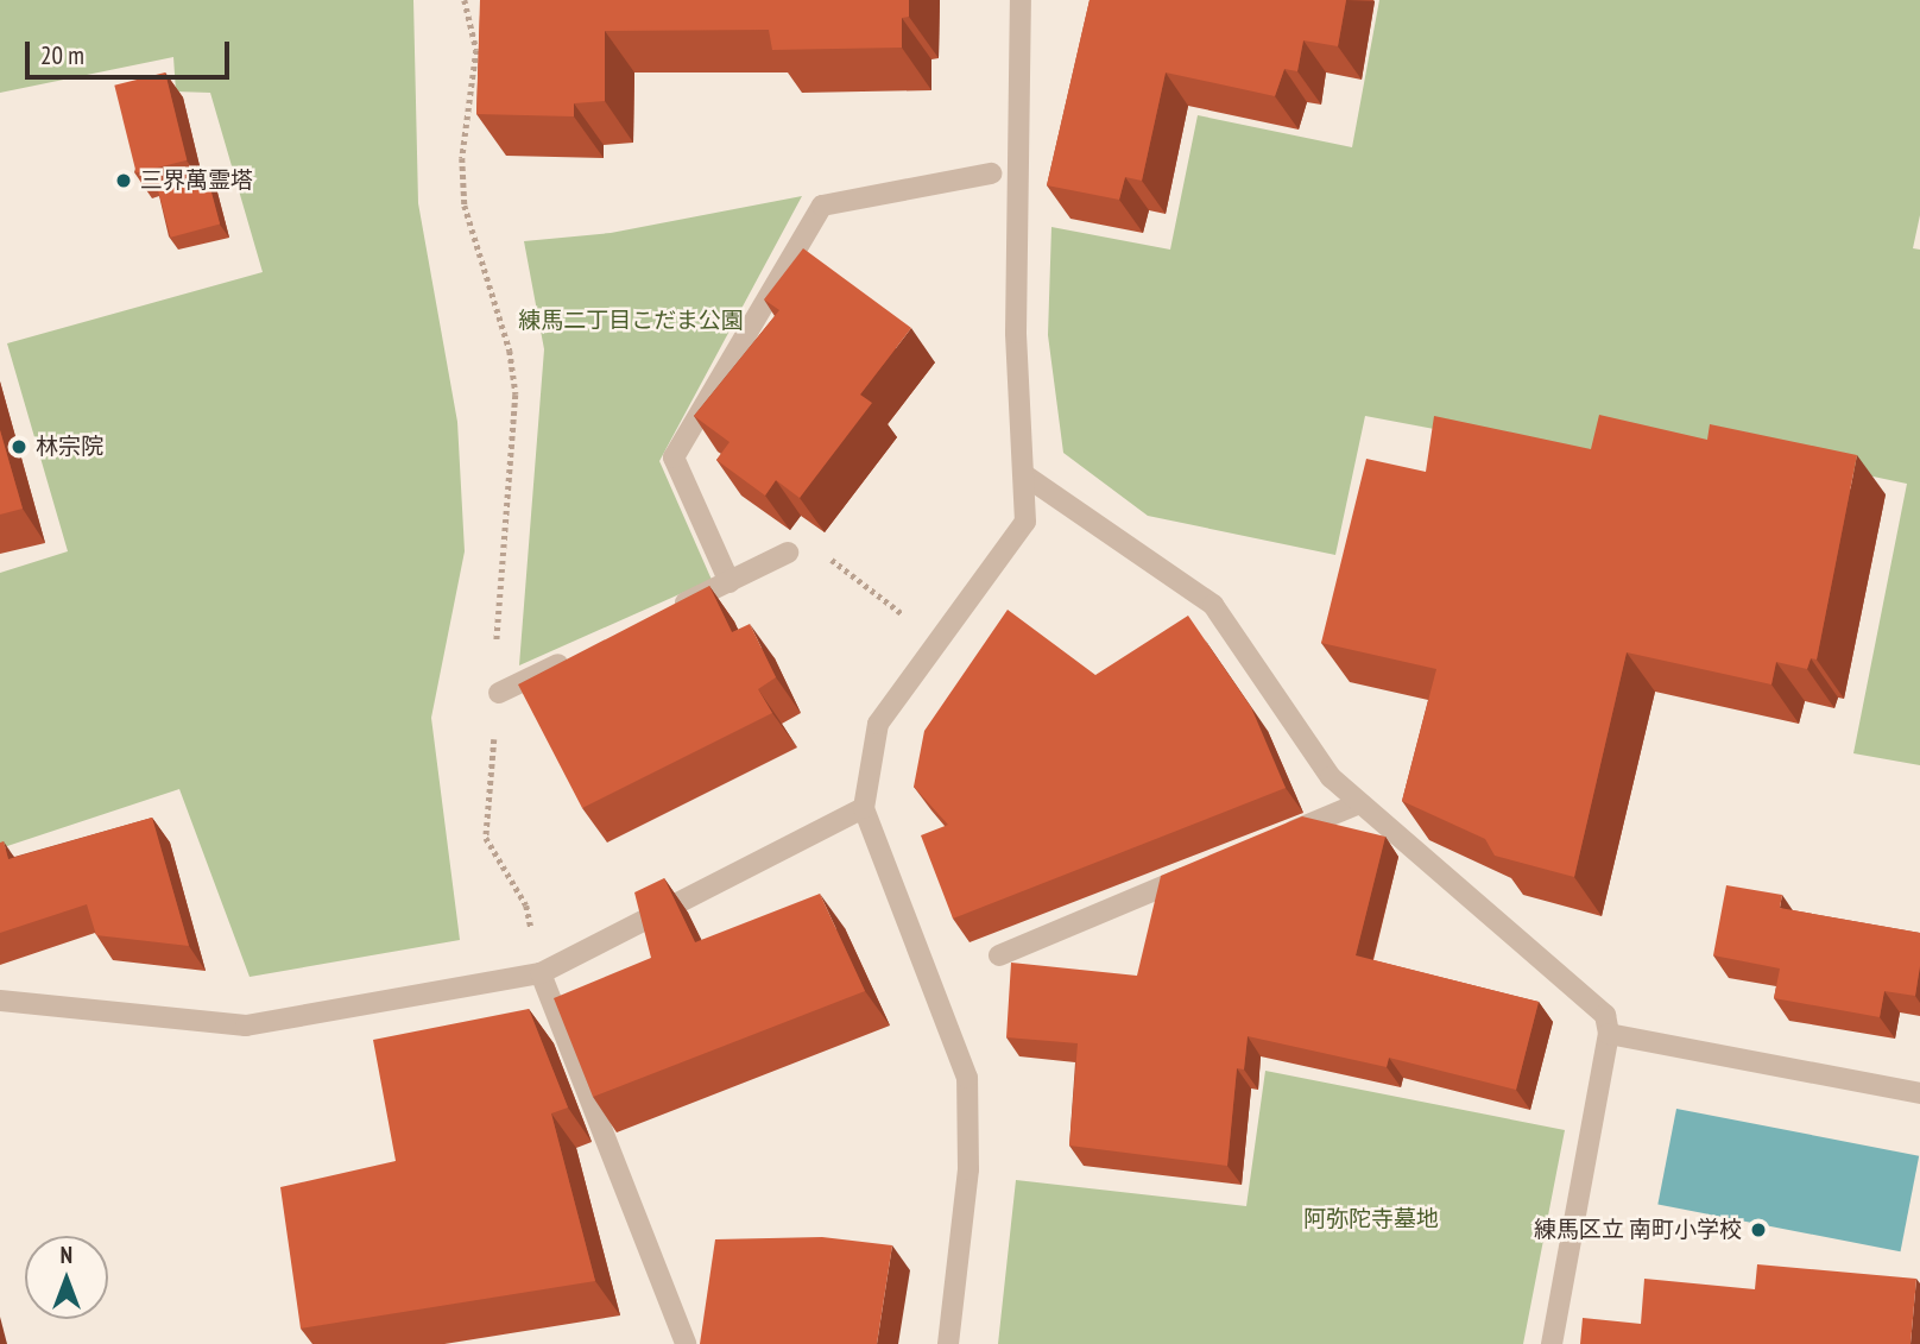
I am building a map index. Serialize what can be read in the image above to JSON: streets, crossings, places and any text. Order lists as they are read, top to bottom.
{
  "parks": ["練馬二丁目こだま公園", "阿弥陀寺墓地"],
  "places": ["三界萬霊塔", "林宗院", "練馬区立 南町小学校"],
  "scale_bar": "20 m",
  "north": "top"
}
